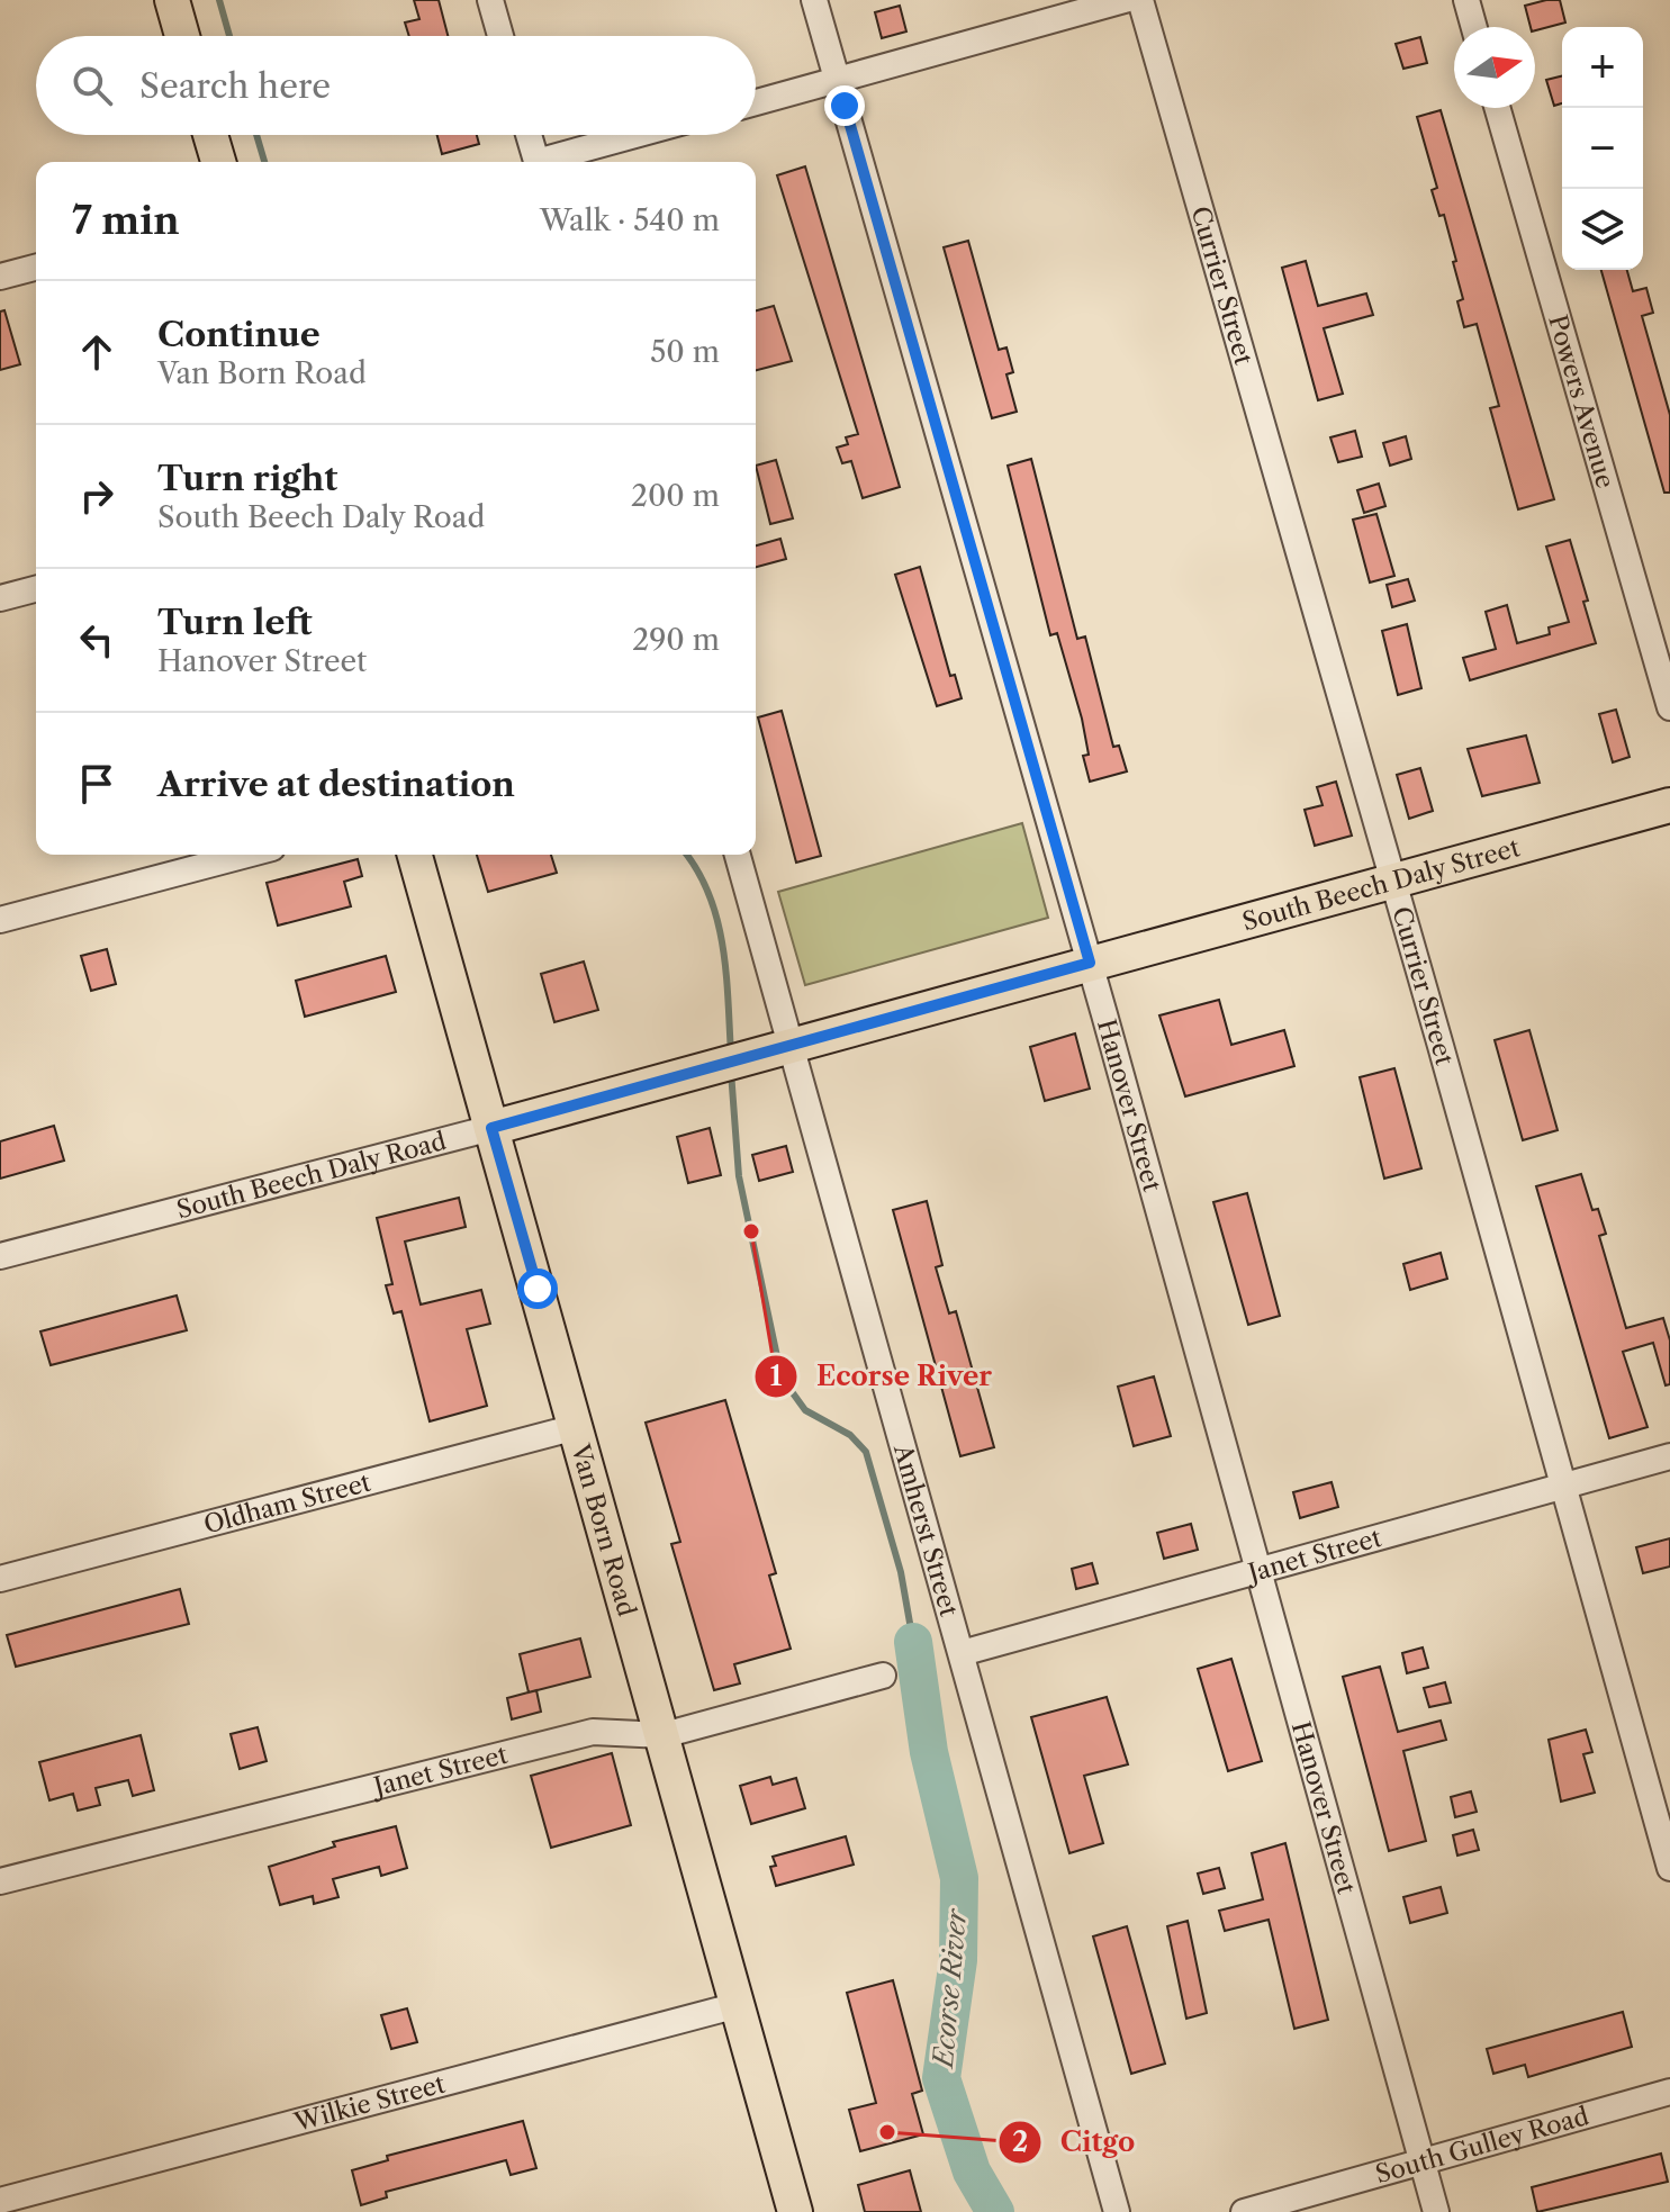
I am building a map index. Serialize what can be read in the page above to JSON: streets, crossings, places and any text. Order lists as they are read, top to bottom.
{
  "streets": {
    "main road": ["South Beech Daly Street", "South Beech Daly Road", "Van Born Road"],
    "street": [
      "Currier Street",
      "Powers Avenue",
      "Hanover Street",
      "Oldham Street",
      "Amherst Street",
      "Janet Street",
      "Wilkie Street",
      "South Gulley Road"
    ]
  },
  "crossings": [
    ["Currier Street", "South Beech Daly Street"],
    ["Currier Street", "Janet Street"],
    ["South Beech Daly Street", "Hanover Street"],
    ["South Beech Daly Street", "South Beech Daly Road"],
    ["Hanover Street", "South Beech Daly Road"],
    ["Hanover Street", "Janet Street"],
    ["Hanover Street", "South Gulley Road"],
    ["South Beech Daly Road", "Van Born Road"],
    ["South Beech Daly Road", "Amherst Street"],
    ["Oldham Street", "Van Born Road"],
    ["Van Born Road", "Janet Street"],
    ["Van Born Road", "Wilkie Street"],
    ["Amherst Street", "Janet Street"]
  ],
  "water": ["Ecorse River"],
  "places": ["Ecorse River", "Citgo"],
  "north": "right",
  "page": {
    "map_buttons": ["+", "−"],
    "search": "Search here",
    "heading": ["7 min", "Walk · 540 m"],
    "list": [
      ["Continue", "Van Born Road", "50 m"],
      ["Turn right", "South Beech Daly Road", "200 m"],
      ["Turn left", "Hanover Street", "290 m"],
      "Arrive at destination"
    ]
  }
}
